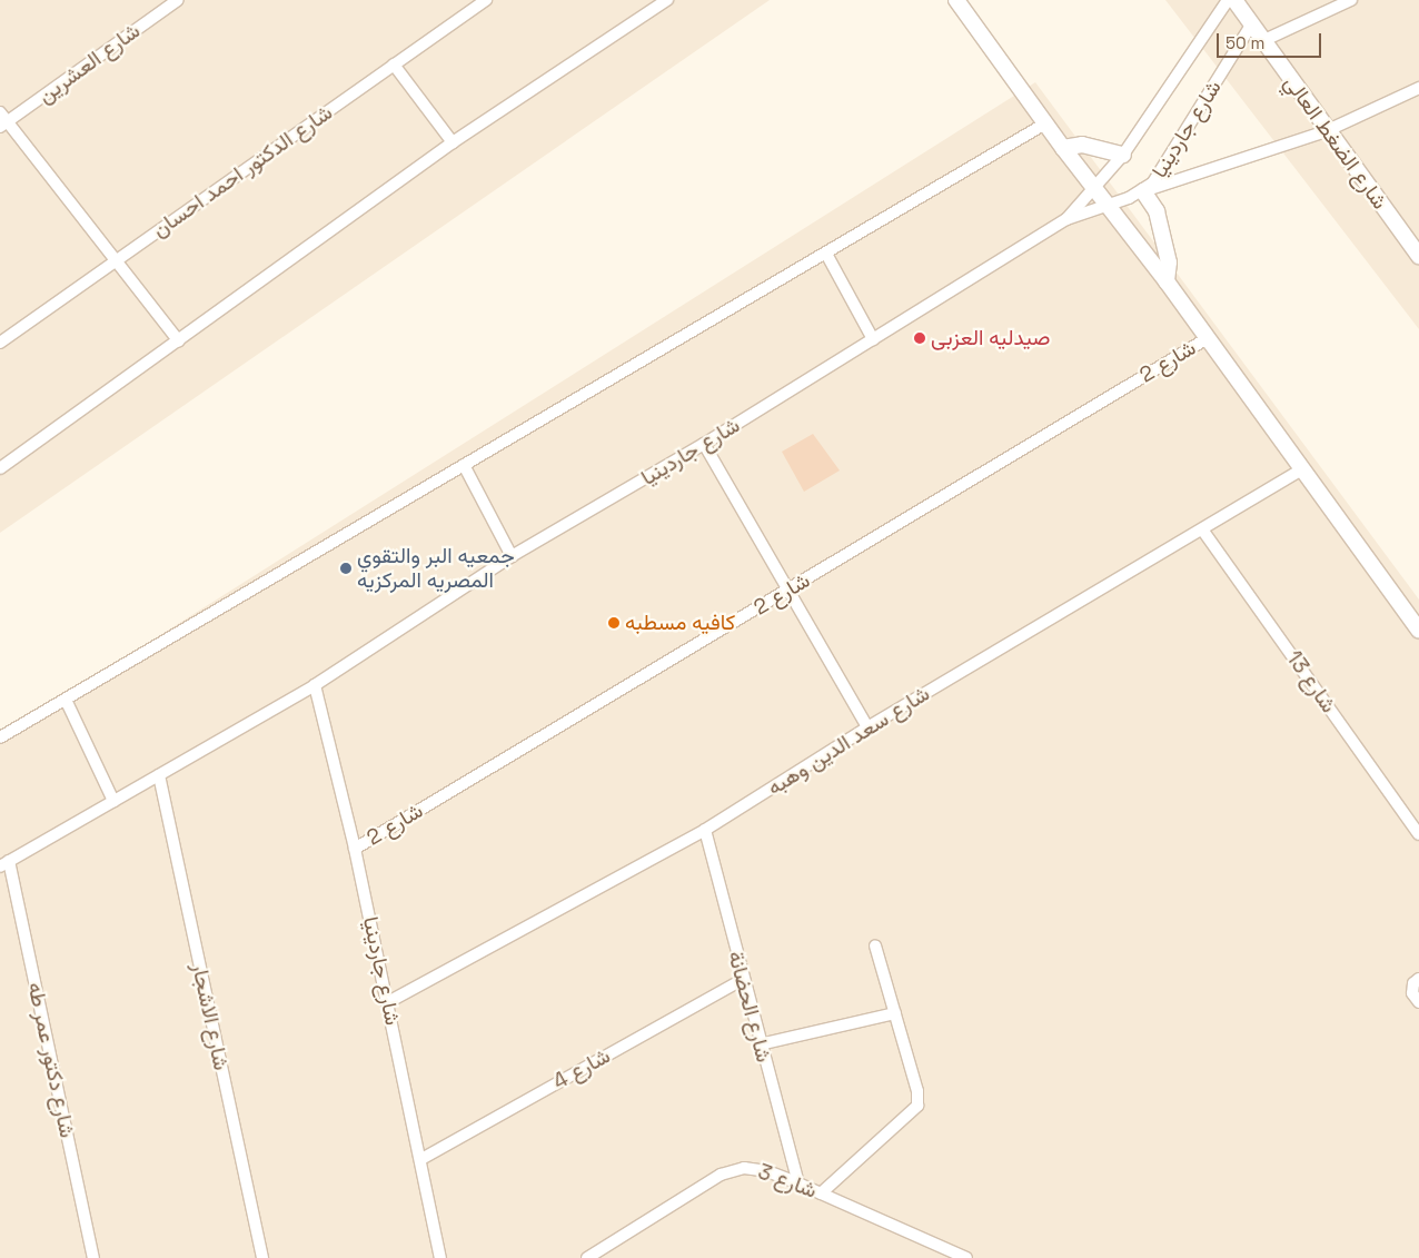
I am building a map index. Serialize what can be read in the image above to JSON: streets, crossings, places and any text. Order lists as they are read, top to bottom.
{
  "streets": {
    "street": [
      "شارع العشرين",
      "شارع جاردينيا",
      "شارع الضغط العالي",
      "شارع الدكتور احمد احسان",
      "شارع 2",
      "شارع 13",
      "شارع سعد الدين وهبه",
      "شارع الحضانة",
      "شارع الاشجار",
      "شارع دكتور عمر طه",
      "شارع 4",
      "شارع 3"
    ]
  },
  "crossings": [
    ["شارع جاردينيا", "شارع الضغط العالي"],
    ["شارع جاردينيا", "شارع 2"],
    ["شارع جاردينيا", "شارع سعد الدين وهبه"],
    ["شارع جاردينيا", "شارع الاشجار"],
    ["شارع جاردينيا", "شارع دكتور عمر طه"],
    ["شارع جاردينيا", "شارع 4"],
    ["شارع 2", "شارع سعد الدين وهبه"],
    ["شارع 13", "شارع سعد الدين وهبه"],
    ["شارع سعد الدين وهبه", "شارع الحضانة"],
    ["شارع الحضانة", "شارع 4"],
    ["شارع الحضانة", "شارع 3"]
  ],
  "places": ["صيدليه العزبى", "جمعيه البر والتقوي المصريه المركزيه", "كافيه مسطبه"],
  "scale_bar": "50 m"
}
